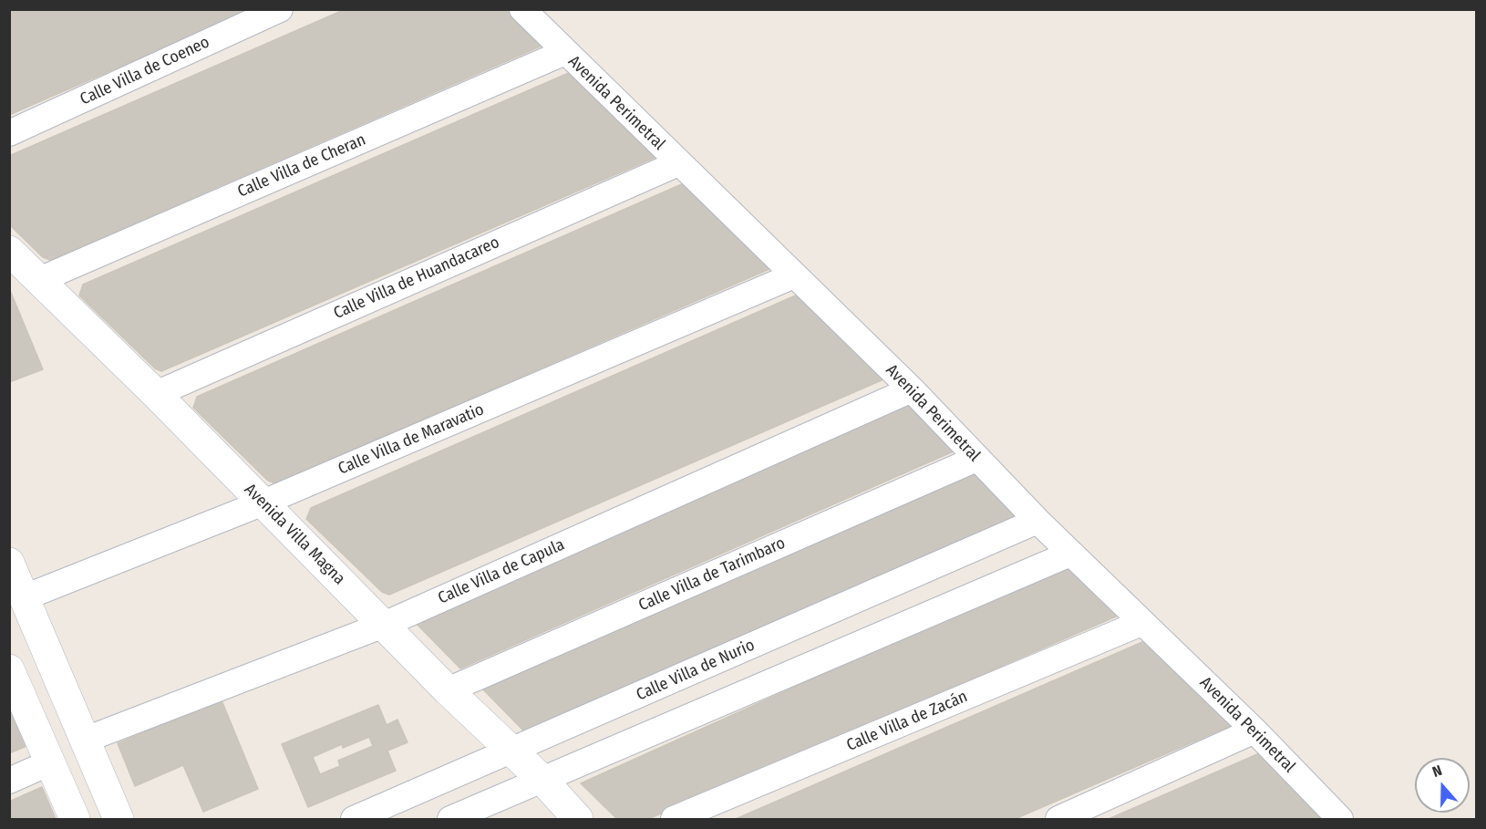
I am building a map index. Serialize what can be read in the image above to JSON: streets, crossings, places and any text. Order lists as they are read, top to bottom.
{
  "streets": {
    "street": [
      "Calle Villa de Coeneo",
      "Avenida Perimetral",
      "Calle Villa de Cheran",
      "Calle Villa de Huandacareo",
      "Calle Villa de Maravatio",
      "Avenida Villa Magna",
      "Calle Villa de Capula",
      "Calle Villa de Tarimbaro",
      "Calle Villa de Nurio",
      "Calle Villa de Zacán"
    ]
  },
  "crossings": [
    ["Avenida Perimetral", "Calle Villa de Cheran"],
    ["Avenida Perimetral", "Calle Villa de Huandacareo"],
    ["Avenida Perimetral", "Calle Villa de Maravatio"],
    ["Avenida Perimetral", "Calle Villa de Capula"],
    ["Avenida Perimetral", "Calle Villa de Tarimbaro"],
    ["Avenida Perimetral", "Calle Villa de Nurio"],
    ["Avenida Perimetral", "Calle Villa de Zacán"],
    ["Calle Villa de Cheran", "Avenida Villa Magna"],
    ["Calle Villa de Huandacareo", "Avenida Villa Magna"],
    ["Calle Villa de Maravatio", "Avenida Villa Magna"],
    ["Avenida Villa Magna", "Calle Villa de Capula"],
    ["Avenida Villa Magna", "Calle Villa de Tarimbaro"],
    ["Avenida Villa Magna", "Calle Villa de Nurio"]
  ],
  "north": "top"
}
